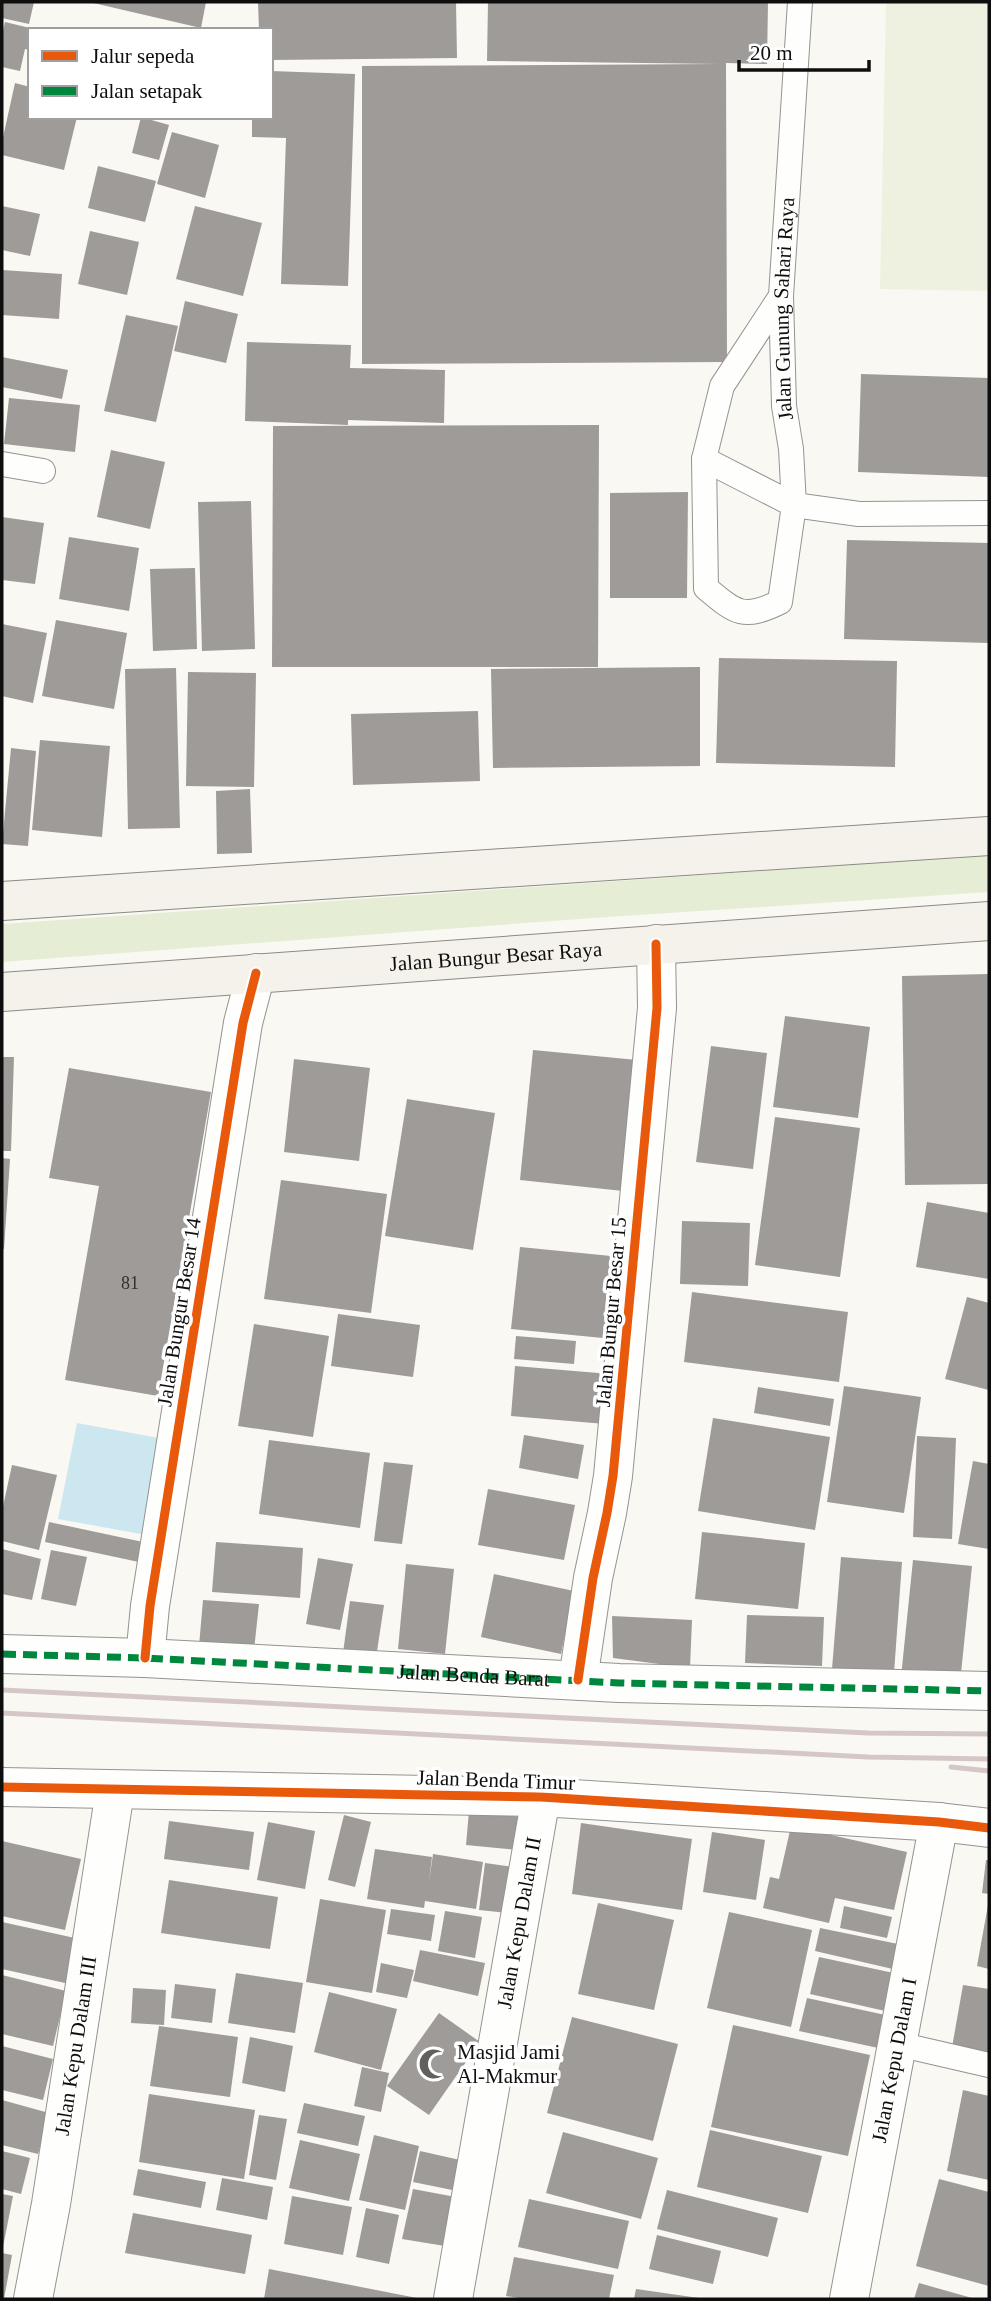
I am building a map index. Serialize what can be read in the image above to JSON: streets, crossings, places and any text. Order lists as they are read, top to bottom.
{
  "streets": {
    "main road": ["Jalan Bungur Besar Raya"],
    "street": [
      "Jalan Bungur Besar 14",
      "Jalan Bungur Besar 15",
      "Jalan Benda Barat",
      "Jalan Benda Timur",
      "Jalan Kepu Dalam II",
      "Jalan Kepu Dalam III",
      "Jalan Kepu Dalam I"
    ],
    "lane": ["Jalan Gunung Sahari Raya"]
  },
  "crossings": [
    ["Jalan Bungur Besar Raya", "Jalan Bungur Besar 14"],
    ["Jalan Bungur Besar Raya", "Jalan Bungur Besar 15"],
    ["Jalan Bungur Besar 14", "Jalan Benda Barat"],
    ["Jalan Bungur Besar 15", "Jalan Benda Barat"],
    ["Jalan Benda Timur", "Jalan Kepu Dalam II"],
    ["Jalan Benda Timur", "Jalan Kepu Dalam III"],
    ["Jalan Benda Timur", "Jalan Kepu Dalam I"]
  ],
  "places": {
    "mosque": ["Masjid Jami Al-Makmur"]
  },
  "house_numbers": ["81"],
  "legend": ["Jalur sepeda", "Jalan setapak"],
  "scale_bar": "20 m"
}
